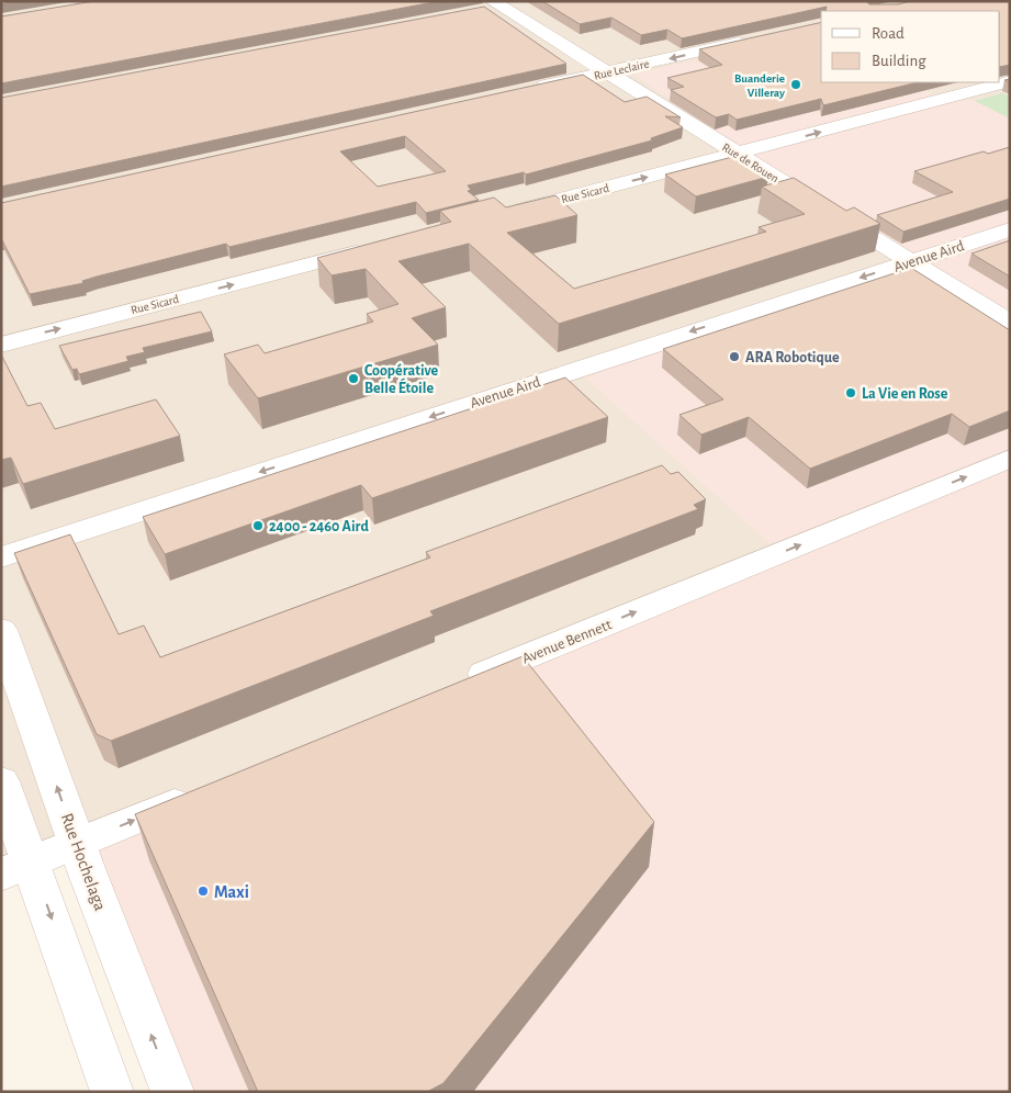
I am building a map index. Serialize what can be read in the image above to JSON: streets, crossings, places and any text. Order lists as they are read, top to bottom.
{
  "streets": {
    "street": [
      "Rue Leclaire",
      "Rue de Rouen",
      "Rue Sicard",
      "Avenue Aird",
      "Avenue Bennett",
      "Rue Hochelaga"
    ]
  },
  "crossings": [
    ["Rue Leclaire", "Rue de Rouen"],
    ["Rue de Rouen", "Rue Sicard"],
    ["Rue de Rouen", "Avenue Aird"]
  ],
  "one_way": [
    "Rue Leclaire",
    "Rue Sicard",
    "Avenue Aird",
    "Avenue Bennett"
  ],
  "places": [
    "Buanderie Villeray",
    "ARA Robotique",
    "Coopérative Belle Étoile",
    "La Vie en Rose",
    "2400 - 2460 Aird",
    "Maxi"
  ],
  "legend": ["Road", "Building"]
}
